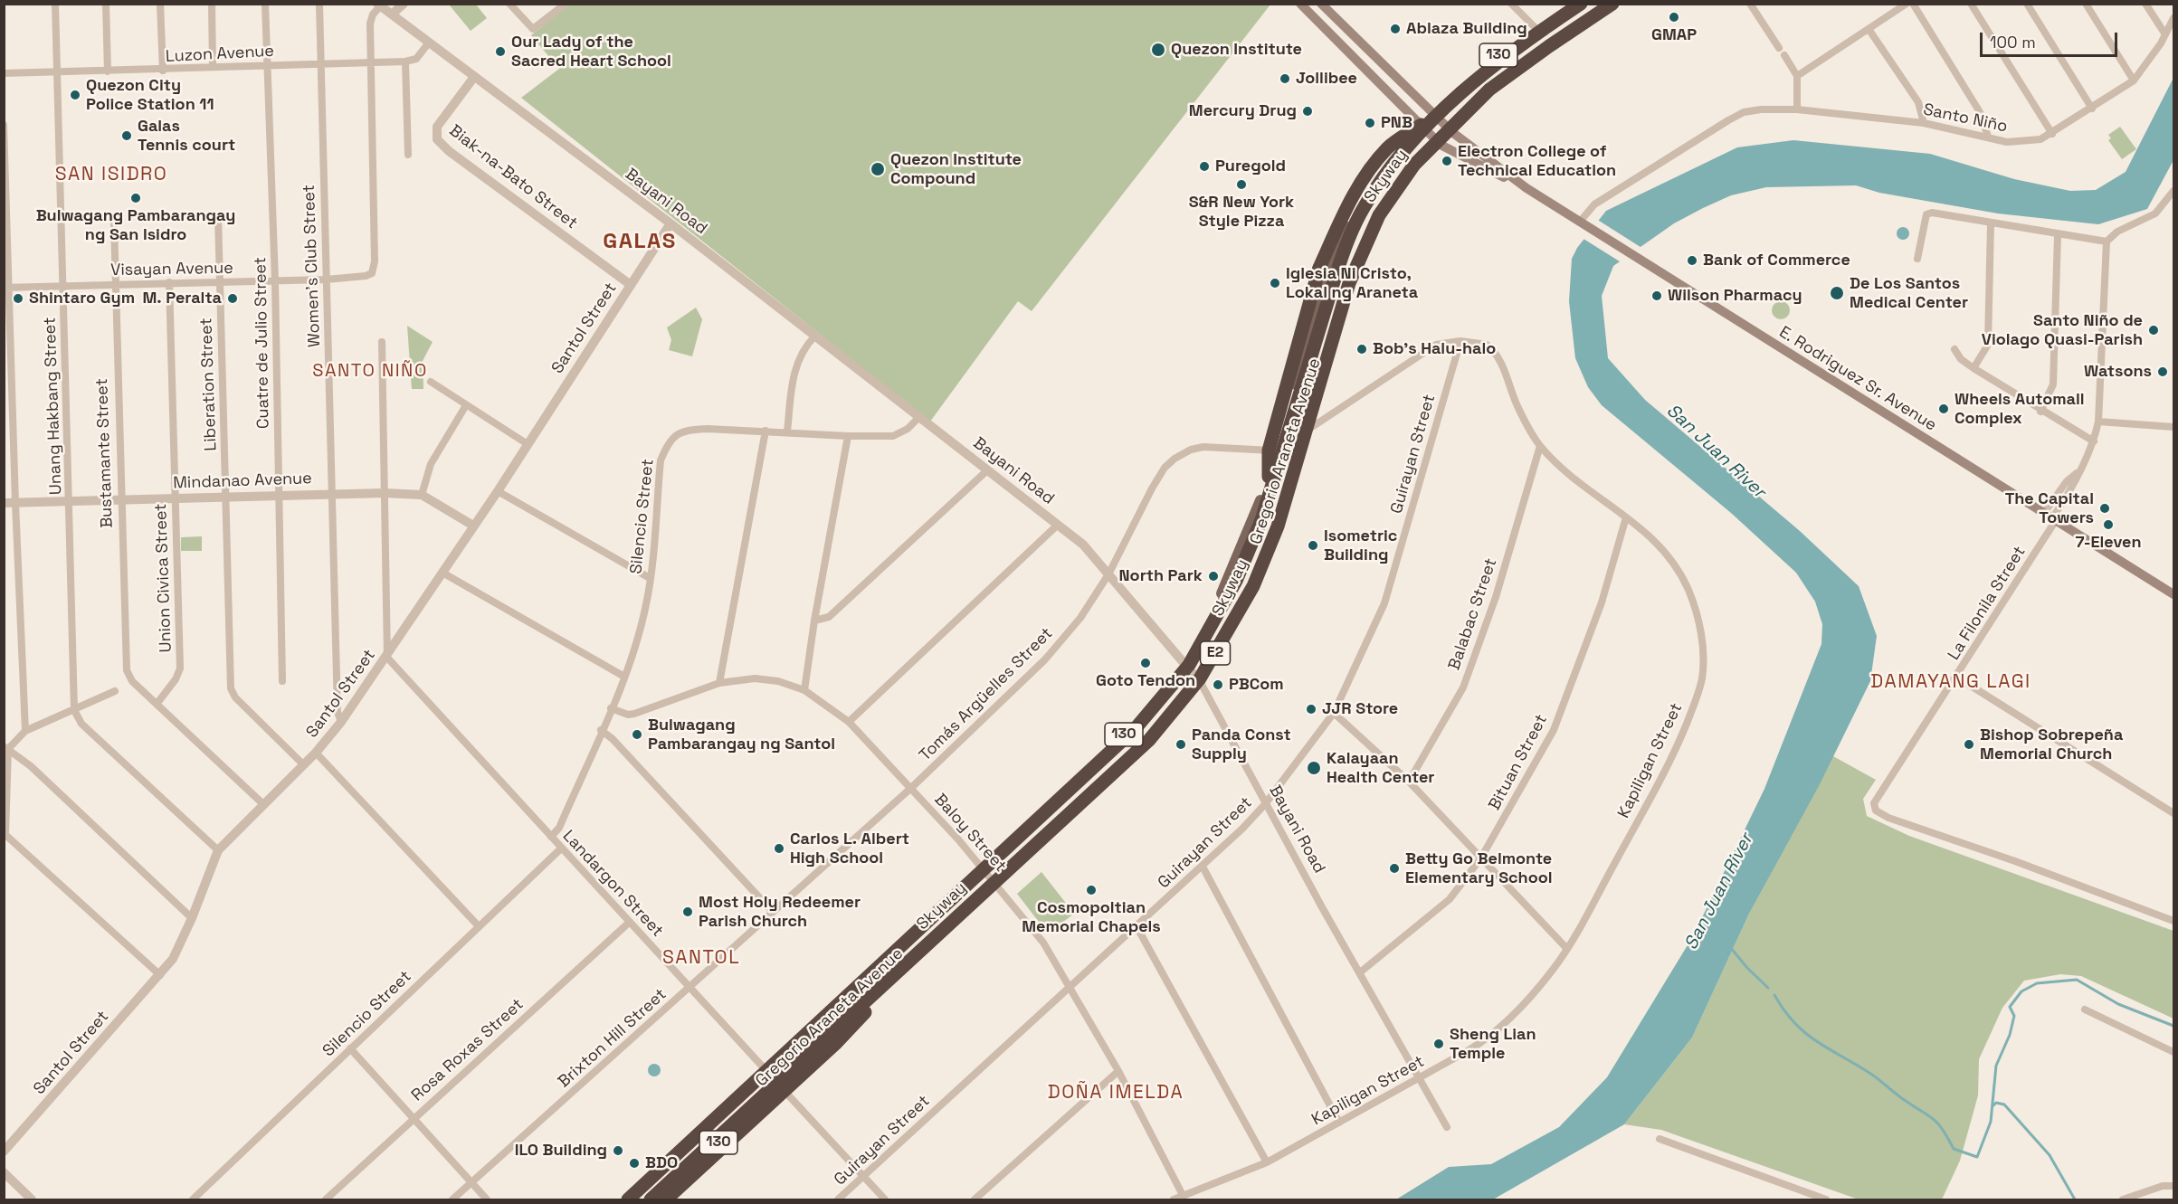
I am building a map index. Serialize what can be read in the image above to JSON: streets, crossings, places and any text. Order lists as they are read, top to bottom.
{
  "streets": {
    "highway": ["Skyway", "E2"],
    "main road": ["130", "E. Rodriguez Sr. Avenue", "Gregorio Araneta Avenue"],
    "street": [
      "Luzon Avenue",
      "Santo Niño",
      "Biak-na-Bato Street",
      "Bayani Road",
      "Women's Club Street",
      "Visayan Avenue",
      "Santol Street",
      "Cuatre de Julio Street",
      "Liberation Street",
      "Unang Hakbang Street",
      "Bustamante Street",
      "Guirayan Street",
      "Mindanao Avenue",
      "Silencio Street",
      "Union Civica Street",
      "La Filonila Street",
      "Balabac Street",
      "Tomás Argüelles Street",
      "Kapiligan Street",
      "Bituan Street",
      "Baloy Street",
      "Landargon Street",
      "Brixton Hill Street",
      "Rosa Roxas Street"
    ]
  },
  "crossings": [
    ["Luzon Avenue", "Women's Club Street"],
    ["Luzon Avenue", "Visayan Avenue"],
    ["Luzon Avenue", "Cuatre de Julio Street"],
    ["Luzon Avenue", "Unang Hakbang Street"],
    ["Santo Niño", "E. Rodriguez Sr. Avenue"],
    ["Biak-na-Bato Street", "Bayani Road"],
    ["Biak-na-Bato Street", "Santol Street"],
    ["Bayani Road", "Santol Street"],
    ["Bayani Road", "Gregorio Araneta Avenue"],
    ["Bayani Road", "Guirayan Street"],
    ["Bayani Road", "Silencio Street"],
    ["Bayani Road", "Tomás Argüelles Street"],
    ["Bayani Road", "Kapiligan Street"],
    ["Bayani Road", "Bituan Street"],
    ["Women's Club Street", "Visayan Avenue"],
    ["Women's Club Street", "Santol Street"],
    ["Women's Club Street", "Mindanao Avenue"],
    ["Visayan Avenue", "Cuatre de Julio Street"],
    ["Visayan Avenue", "Liberation Street"],
    ["Visayan Avenue", "Unang Hakbang Street"],
    ["Visayan Avenue", "Bustamante Street"],
    ["Visayan Avenue", "Union Civica Street"],
    ["Santol Street", "Liberation Street"],
    ["Santol Street", "Mindanao Avenue"],
    ["Santol Street", "Landargon Street"],
    ["Cuatre de Julio Street", "Mindanao Avenue"],
    ["E. Rodriguez Sr. Avenue", "Gregorio Araneta Avenue"],
    ["E. Rodriguez Sr. Avenue", "La Filonila Street"],
    ["Liberation Street", "Mindanao Avenue"],
    ["Unang Hakbang Street", "Mindanao Avenue"],
    ["Gregorio Araneta Avenue", "Tomás Argüelles Street"],
    ["Gregorio Araneta Avenue", "Kapiligan Street"],
    ["Gregorio Araneta Avenue", "Baloy Street"],
    ["Gregorio Araneta Avenue", "Landargon Street"],
    ["Bustamante Street", "Mindanao Avenue"],
    ["Bustamante Street", "Union Civica Street"],
    ["Guirayan Street", "Kapiligan Street"],
    ["Guirayan Street", "Baloy Street"],
    ["Guirayan Street", "Landargon Street"],
    ["Mindanao Avenue", "Union Civica Street"],
    ["Silencio Street", "Baloy Street"],
    ["Silencio Street", "Landargon Street"],
    ["Balabac Street", "Kapiligan Street"],
    ["Tomás Argüelles Street", "Baloy Street"],
    ["Tomás Argüelles Street", "Brixton Hill Street"],
    ["Kapiligan Street", "Bituan Street"],
    ["Kapiligan Street", "Baloy Street"],
    ["Baloy Street", "Brixton Hill Street"],
    ["Landargon Street", "Brixton Hill Street"],
    ["Landargon Street", "Rosa Roxas Street"]
  ],
  "districts": [
    "SAN ISIDRO",
    "GALAS",
    "SANTO NIÑO",
    "DAMAYANG LAGI",
    "SANTOL",
    "DOÑA IMELDA"
  ],
  "water": ["San Juan River"],
  "places": [
    "GMAP",
    "Ablaza Building",
    "Quezon Institute",
    "Our Lady of the Sacred Heart School",
    "Jollibee",
    "Quezon City Police Station 11",
    "Mercury Drug",
    "PNB",
    "Galas Tennis court",
    "Electron College of Technical Education",
    "Puregold",
    "Quezon Institute Compound",
    "S&R New York Style Pizza",
    "Bulwagang Pambarangay ng San Isidro",
    "Bank of Commerce",
    "Iglesia Ni Cristo, Lokal ng Araneta",
    "De Los Santos Medical Center",
    "Wilson Pharmacy",
    "Shintaro Gym",
    "M. Peralta",
    "Santo Niño de Violago Quasi-Parish",
    "Bob's Halu-halo",
    "Watsons",
    "Wheels Automall Complex",
    "The Capital Towers",
    "7-Eleven",
    "Isometric Building",
    "North Park",
    "Goto Tendon",
    "PBCom",
    "JJR Store",
    "Bulwagang Pambarangay ng Santol",
    "Panda Const Supply",
    "Bishop Sobrepeña Memorial Church",
    "Kalayaan Health Center",
    "Carlos L. Albert High School",
    "Betty Go Belmonte Elementary School",
    "Cosmopoltian Memorial Chapels",
    "Most Holy Redeemer Parish Church",
    "Sheng Lian Temple",
    "ILO Building",
    "BDO"
  ],
  "scale_bar": "100 m"
}
